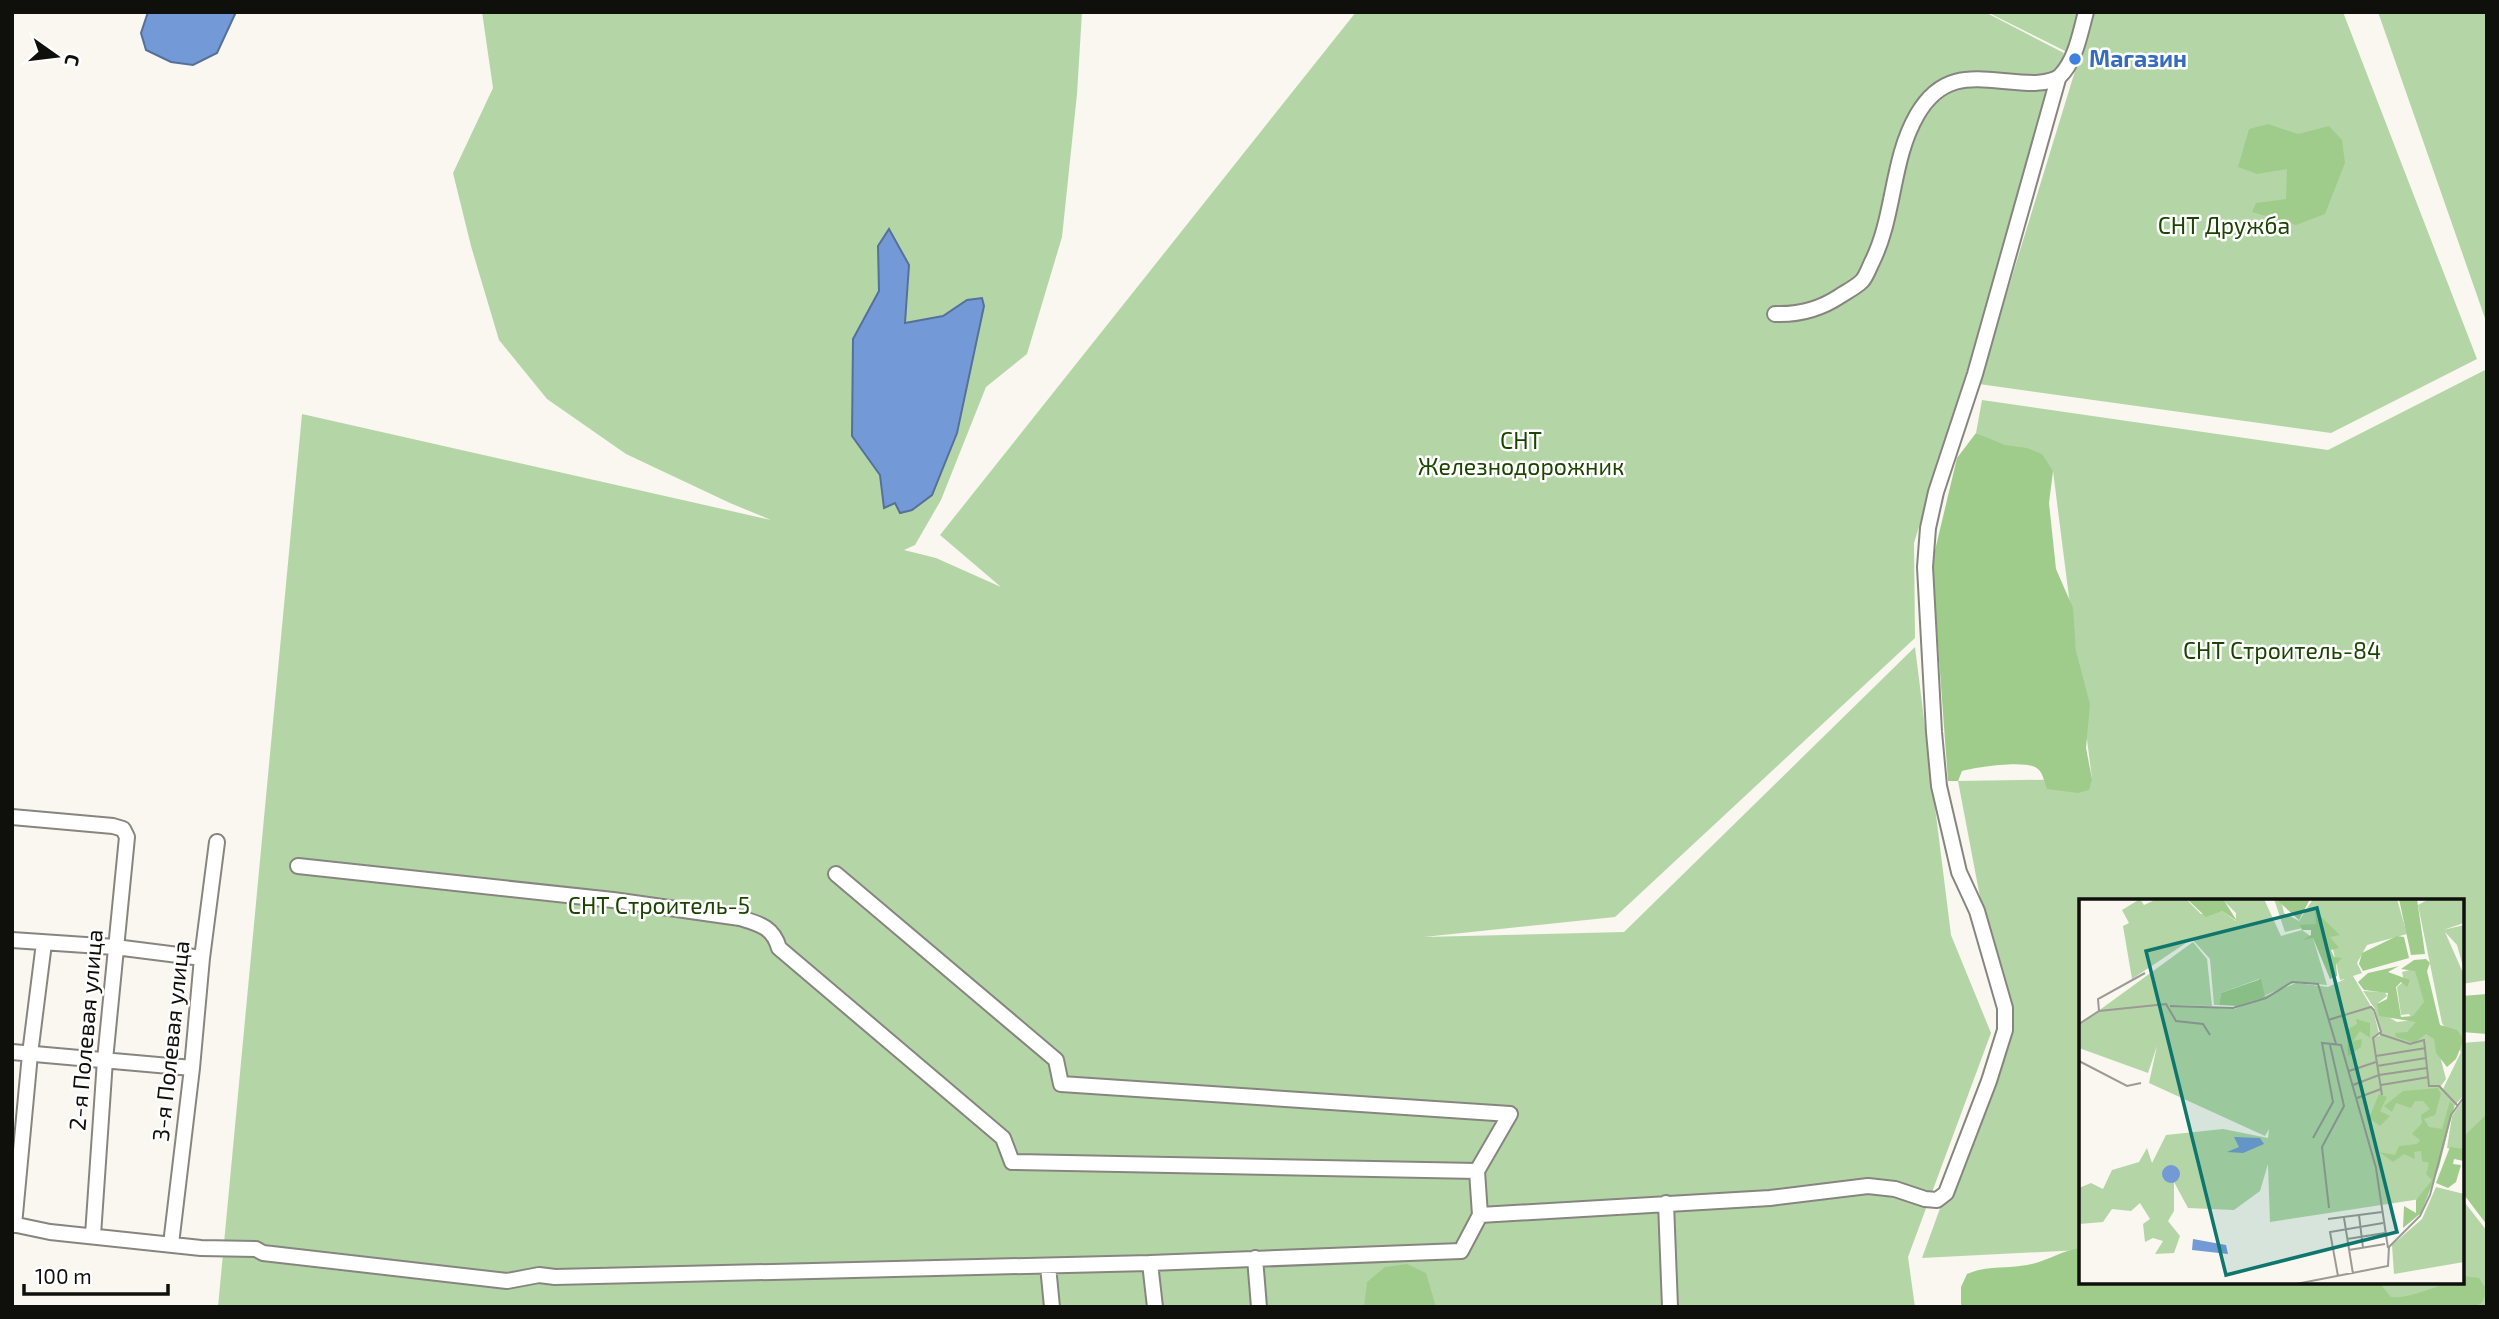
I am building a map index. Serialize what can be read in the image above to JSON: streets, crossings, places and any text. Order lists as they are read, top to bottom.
{
  "streets": {
    "street": ["2-я Полевая улица", "3-я Полевая улица"]
  },
  "parks": [
    "СНТ Дружба",
    "СНТ Железнодорожник",
    "СНТ Строитель-84",
    "СНТ Строитель-5"
  ],
  "places": ["Магазин"],
  "scale_bar": "100 m",
  "north": "right"
}
